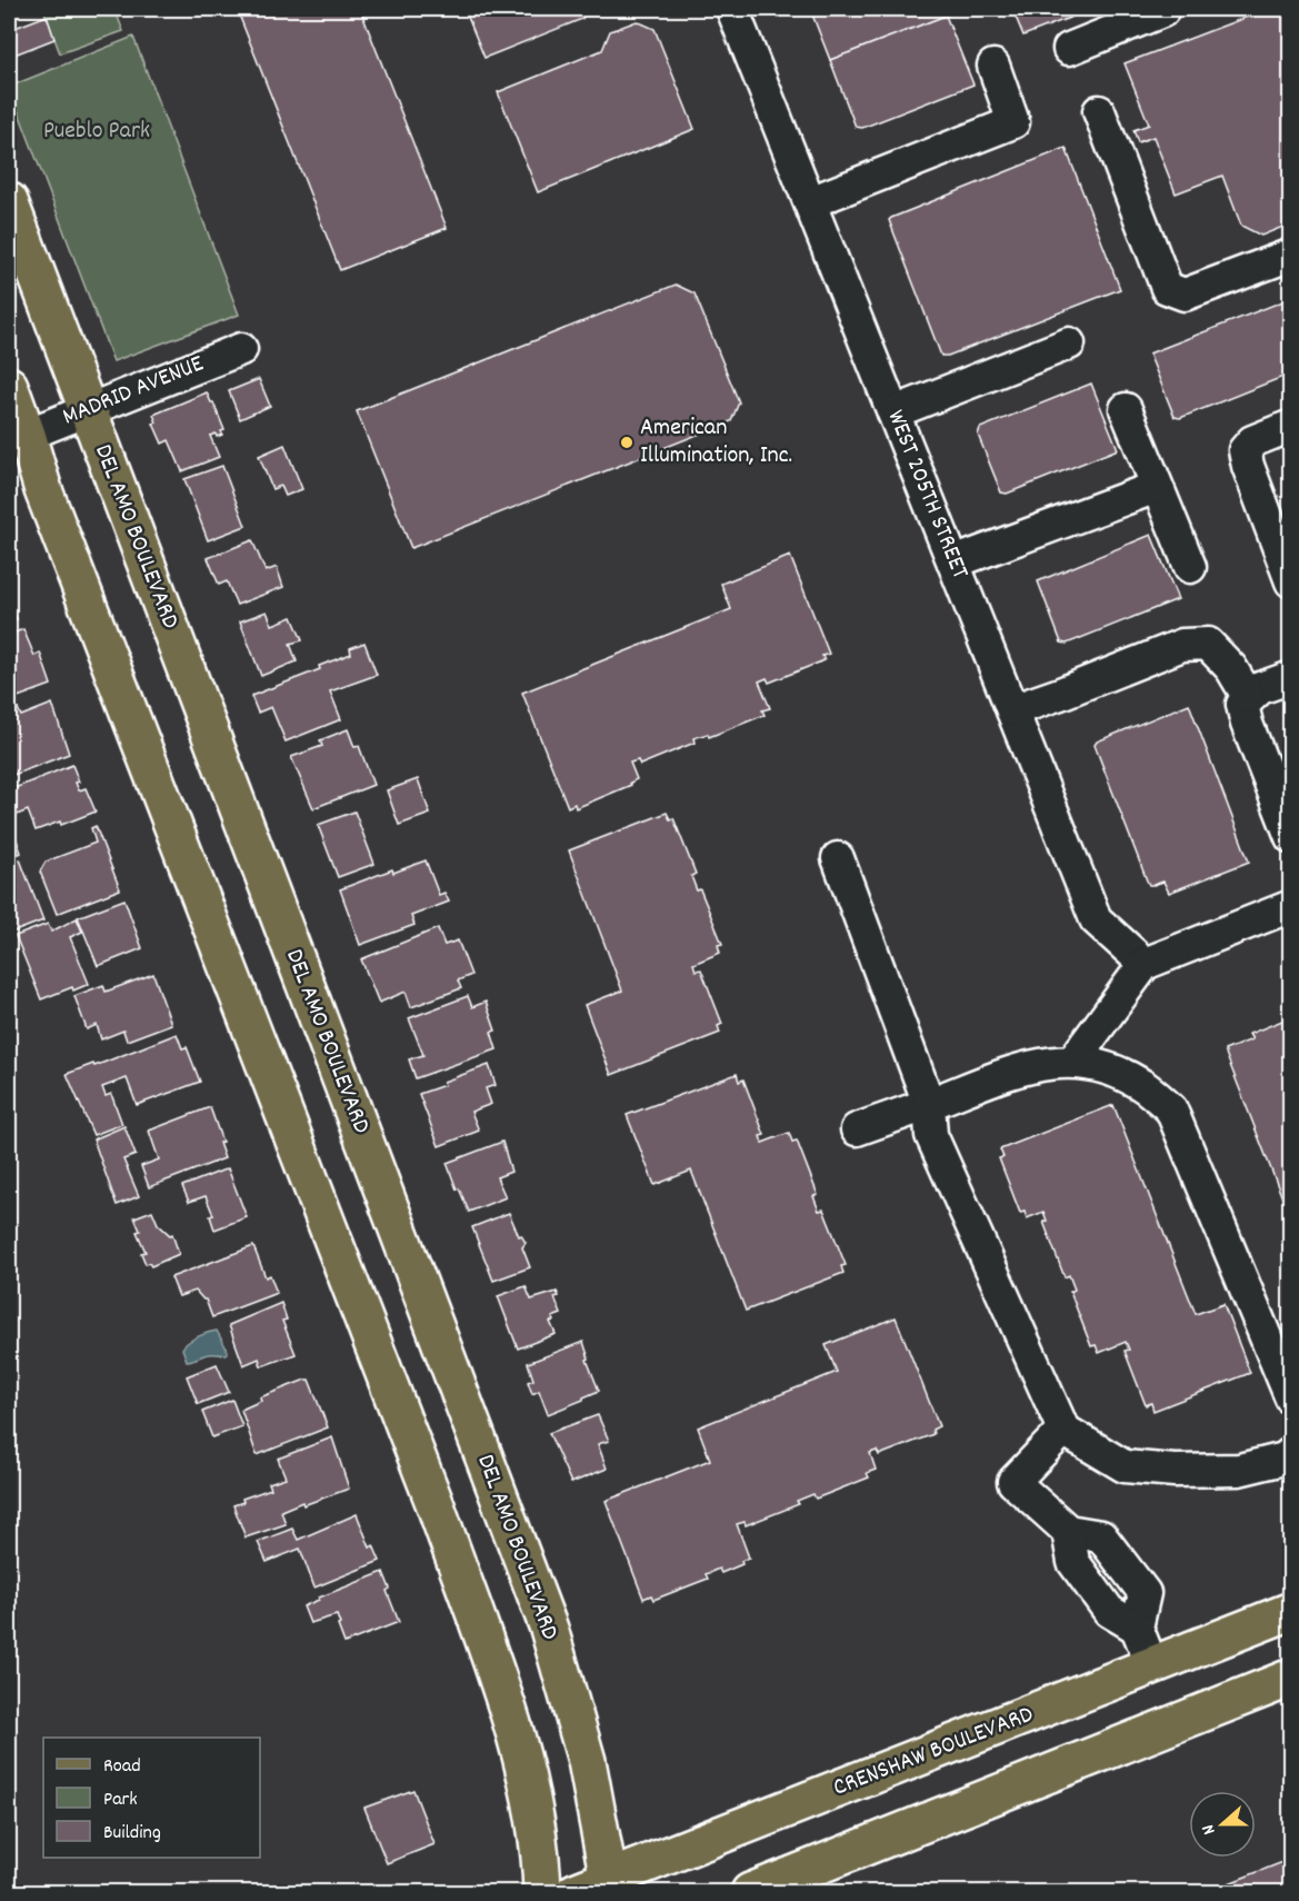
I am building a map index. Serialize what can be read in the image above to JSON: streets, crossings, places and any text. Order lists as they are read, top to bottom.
{
  "streets": {
    "main road": ["DEL AMO BOULEVARD", "CRENSHAW BOULEVARD"],
    "street": ["MADRID AVENUE", "WEST 205TH STREET"]
  },
  "crossings": [
    ["MADRID AVENUE", "DEL AMO BOULEVARD"],
    ["DEL AMO BOULEVARD", "CRENSHAW BOULEVARD"]
  ],
  "parks": ["Pueblo Park"],
  "places": ["American Illumination, Inc."],
  "legend": ["Road", "Park", "Building"],
  "north": "left"
}
